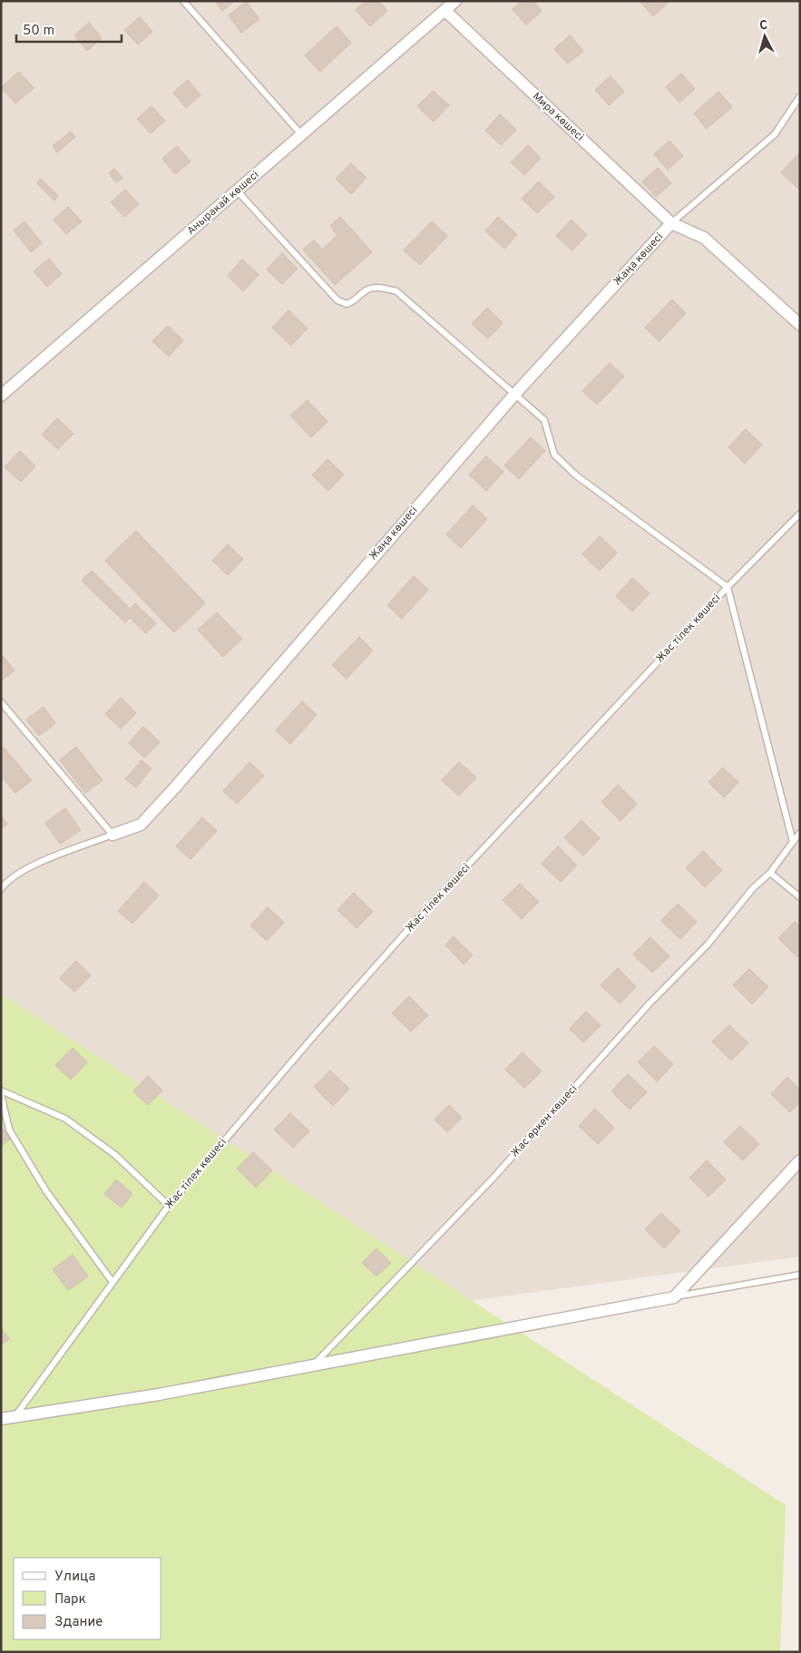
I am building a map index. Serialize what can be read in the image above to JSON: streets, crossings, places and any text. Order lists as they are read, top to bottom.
{
  "streets": {
    "street": ["Мира көшесі", "Аныракай көшесі", "Жаңа көшесі"],
    "lane": ["Жас тілек көшесі", "Жас өркен көшесі"]
  },
  "crossings": [
    ["Мира көшесі", "Аныракай көшесі"],
    ["Мира көшесі", "Жаңа көшесі"]
  ],
  "legend": ["Улица", "Парк", "Здание"],
  "scale_bar": "50 m",
  "north": "top"
}
